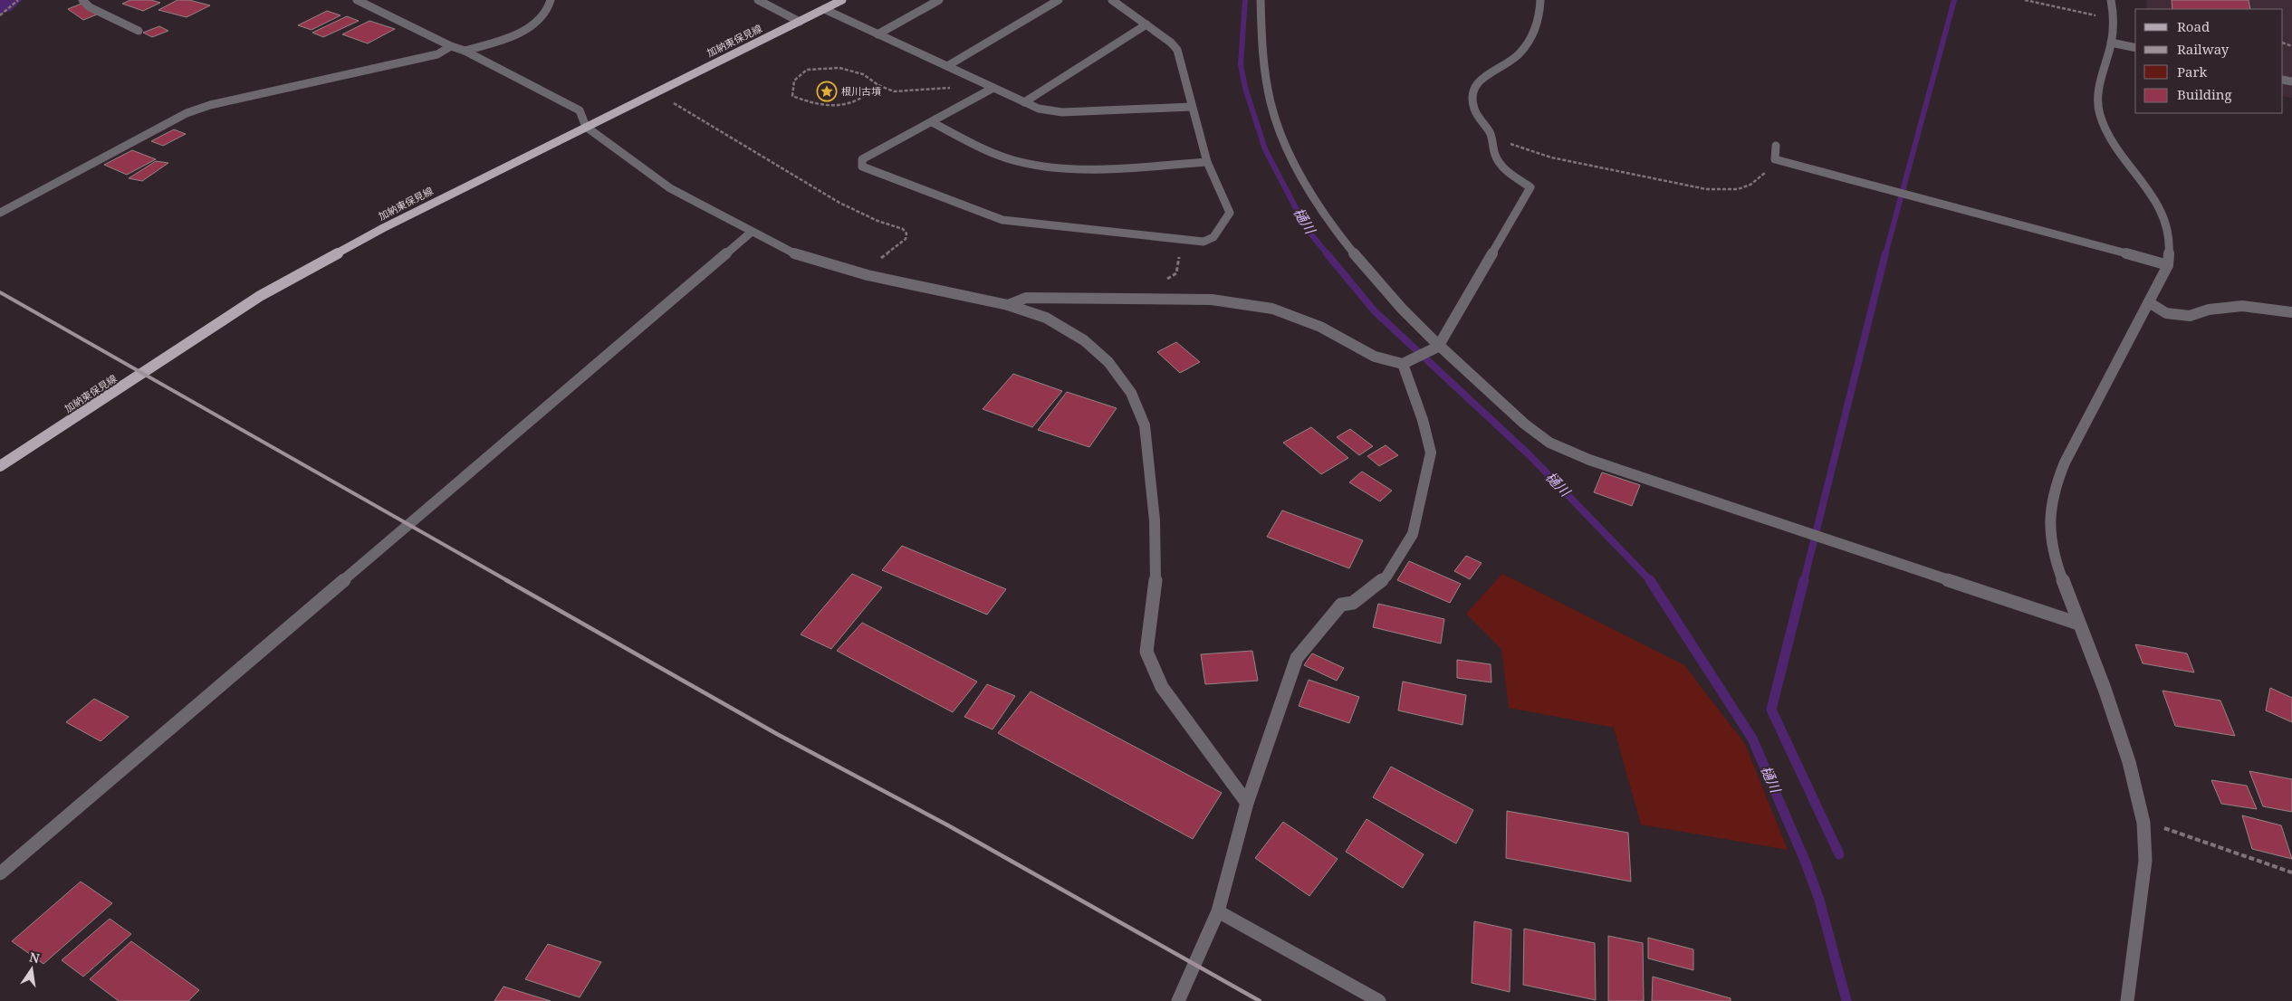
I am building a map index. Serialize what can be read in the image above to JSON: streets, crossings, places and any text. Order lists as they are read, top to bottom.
{
  "streets": {
    "main road": ["加納東保見線"]
  },
  "water": ["樋川"],
  "places": {
    "place": ["根川古墳"]
  },
  "legend": [
    "Road",
    "Railway",
    "Park",
    "Building"
  ],
  "north": "top"
}
